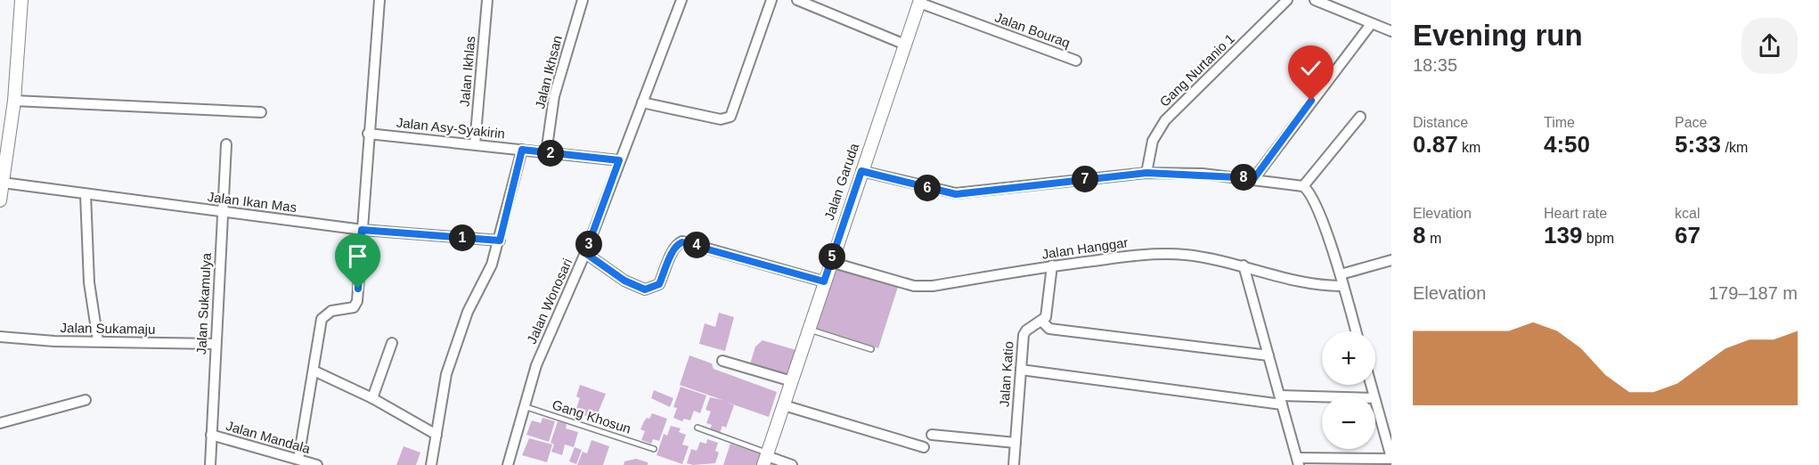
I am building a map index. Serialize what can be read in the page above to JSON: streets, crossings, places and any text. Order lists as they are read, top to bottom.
{
  "streets": {
    "street": [
      "Jalan Bouraq",
      "Gang Nurtanio 1",
      "Jalan Ikhlas",
      "Jalan Ikhsan",
      "Jalan Asy-Syakirin",
      "Jalan Garuda",
      "Jalan Ikan Mas",
      "Jalan Hanggar",
      "Jalan Wonosari",
      "Jalan Sukamulya",
      "Jalan Sukamaju",
      "Jalan Katio",
      "Jalan Mandala"
    ],
    "lane": ["Gang Khosun"]
  },
  "crossings": [
    ["Jalan Bouraq", "Jalan Garuda"],
    ["Jalan Ikhlas", "Jalan Asy-Syakirin"],
    ["Jalan Asy-Syakirin", "Jalan Ikan Mas"],
    ["Jalan Garuda", "Jalan Hanggar"],
    ["Jalan Ikan Mas", "Jalan Sukamulya"],
    ["Jalan Wonosari", "Gang Khosun"],
    ["Jalan Sukamulya", "Jalan Sukamaju"],
    ["Jalan Sukamulya", "Jalan Mandala"]
  ],
  "page": {
    "heading": ["Evening run", "18:35"],
    "stats": [
      ["Distance", "0.87 km"],
      ["Time", "4:50"],
      ["Pace", "5:33 /km"],
      ["Elevation", "8 m"],
      ["Heart rate", "139 bpm"],
      ["kcal", "67"]
    ],
    "pins": [
      "2",
      "8",
      "7",
      "6",
      "1",
      "3",
      "4",
      "5"
    ],
    "chart": ["Elevation", "179–187 m"],
    "map_buttons": ["+", "−"]
  }
}
